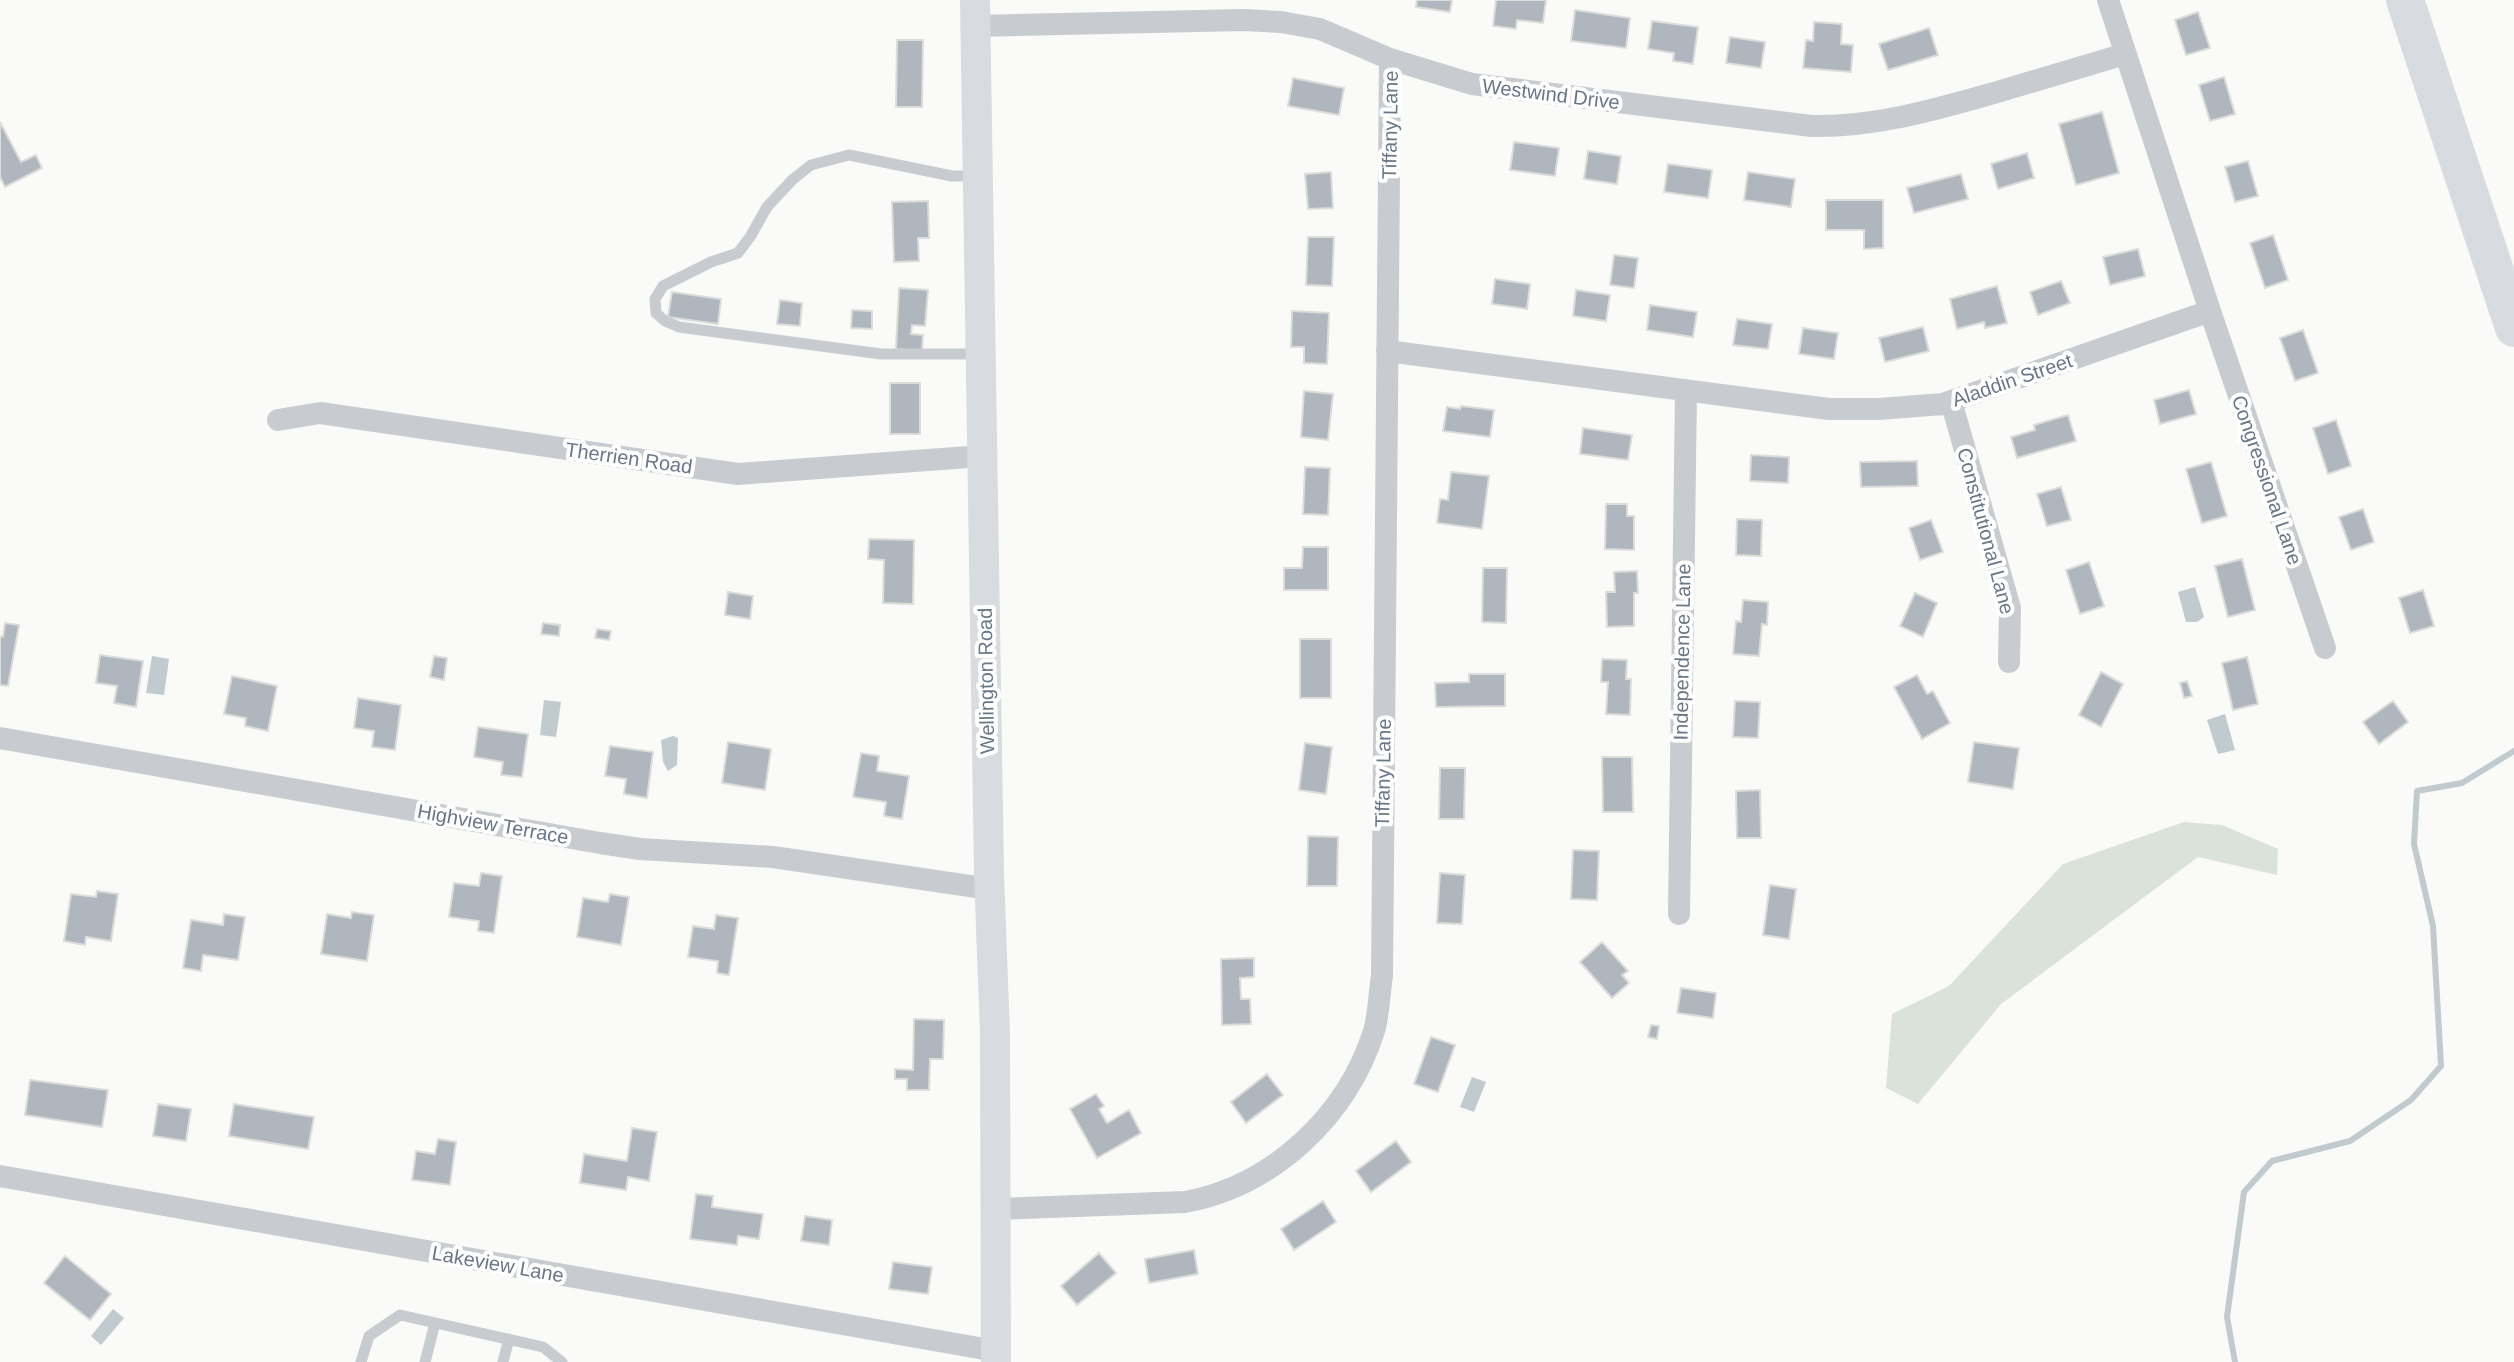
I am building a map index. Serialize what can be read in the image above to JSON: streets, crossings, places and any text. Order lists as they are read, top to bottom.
{
  "streets": {
    "main road": ["Wellington Road"],
    "street": [
      "Westwind Drive",
      "Tiffany Lane",
      "Aladdin Street",
      "Therrien Road",
      "Congressional Lane",
      "Constitutional Lane",
      "Independence Lane",
      "Highview Terrace",
      "Lakeview Lane"
    ]
  },
  "crossings": [
    ["Westwind Drive", "Tiffany Lane"],
    ["Westwind Drive", "Wellington Road"],
    ["Tiffany Lane", "Aladdin Street"],
    ["Tiffany Lane", "Wellington Road"],
    ["Aladdin Street", "Congressional Lane"],
    ["Aladdin Street", "Constitutional Lane"],
    ["Aladdin Street", "Independence Lane"],
    ["Therrien Road", "Wellington Road"],
    ["Wellington Road", "Highview Terrace"],
    ["Wellington Road", "Lakeview Lane"]
  ]
}
